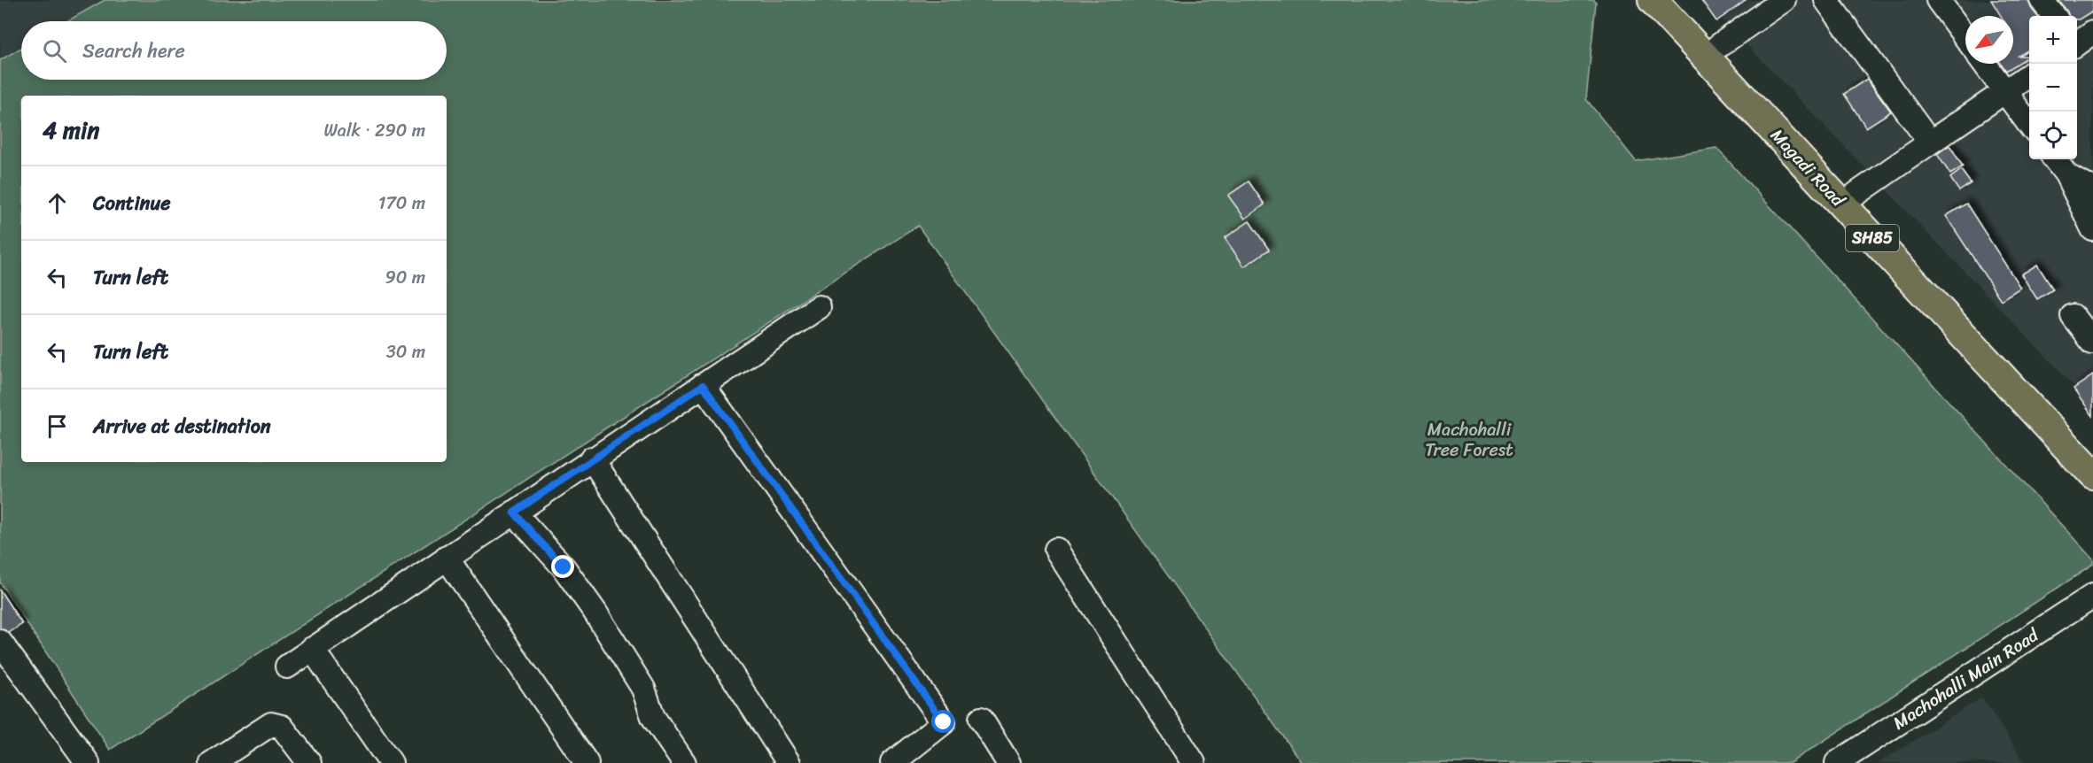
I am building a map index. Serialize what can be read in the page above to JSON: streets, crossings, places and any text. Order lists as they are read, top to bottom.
{
  "streets": {
    "main road": ["Magadi Road", "SH85"],
    "street": ["Machohalli Main Road"]
  },
  "parks": ["Machohalli Tree Forest"],
  "north": "bottom left",
  "page": {
    "map_buttons": ["+", "−"],
    "search": "Search here",
    "heading": ["4 min", "Walk · 290 m"],
    "list": [
      ["Continue", "170 m"],
      ["Turn left", "90 m"],
      ["Turn left", "30 m"],
      "Arrive at destination"
    ]
  }
}
